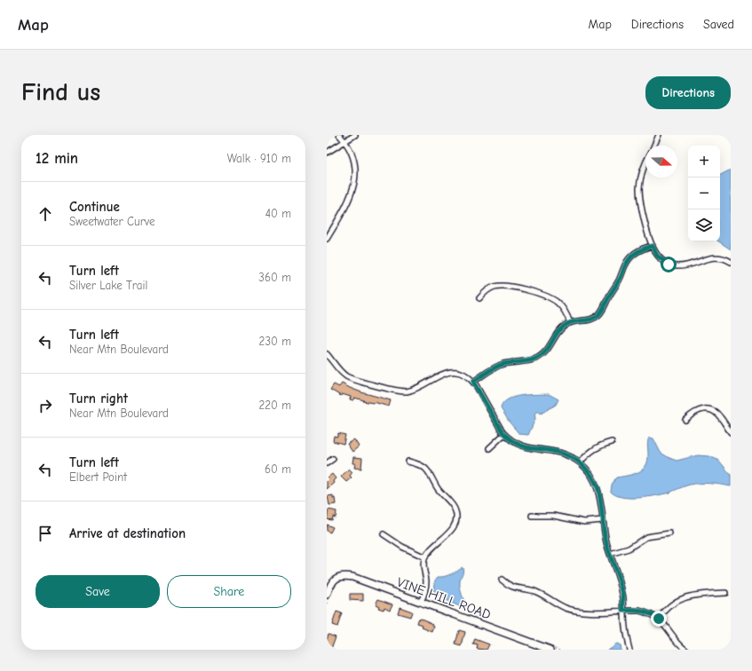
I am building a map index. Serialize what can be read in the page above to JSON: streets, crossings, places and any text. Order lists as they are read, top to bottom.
{
  "streets": {
    "street": ["VINE HILL ROAD"]
  },
  "north": "right",
  "page": {
    "header": "Map",
    "nav": ["Map", "Directions", "Saved"],
    "buttons": [
      "Directions",
      ["Save", "Share"]
    ],
    "title": "Find us",
    "heading": ["12 min", "Walk · 910 m"],
    "map_buttons": ["+", "−"],
    "list": [
      ["Continue", "Sweetwater Curve", "40 m"],
      ["Turn left", "Silver Lake Trail", "360 m"],
      ["Turn left", "Near Mtn Boulevard", "230 m"],
      ["Turn right", "Near Mtn Boulevard", "220 m"],
      ["Turn left", "Elbert Point", "60 m"],
      "Arrive at destination"
    ]
  }
}
